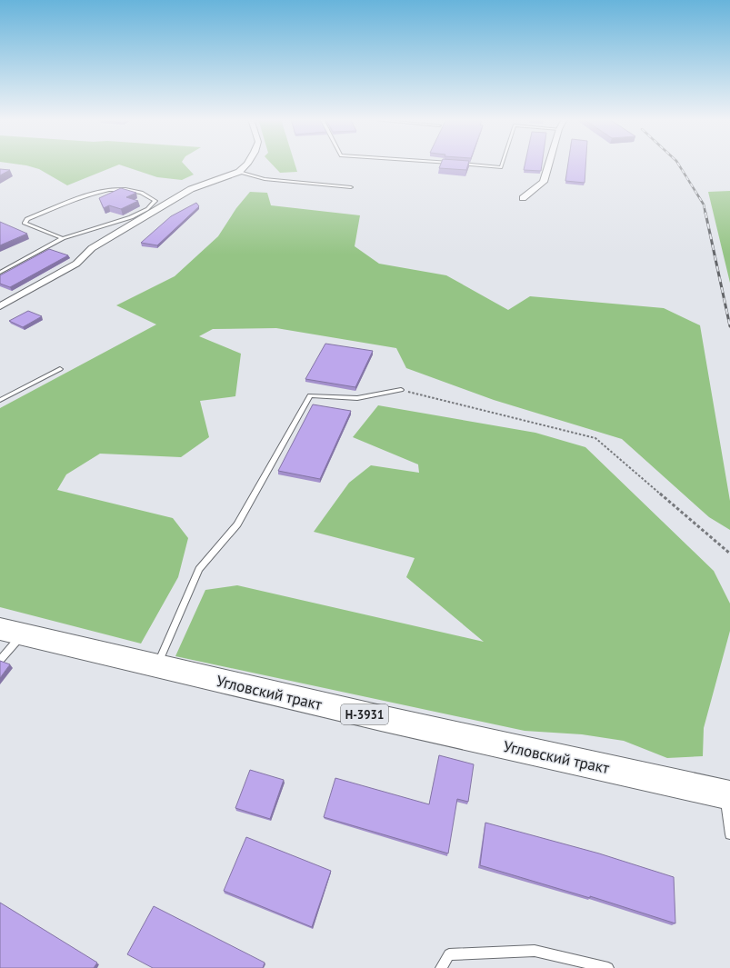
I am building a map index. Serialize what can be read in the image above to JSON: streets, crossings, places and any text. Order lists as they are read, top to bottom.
{
  "streets": {
    "highway": ["Угловский тракт", "Н-3931"]
  }
}
